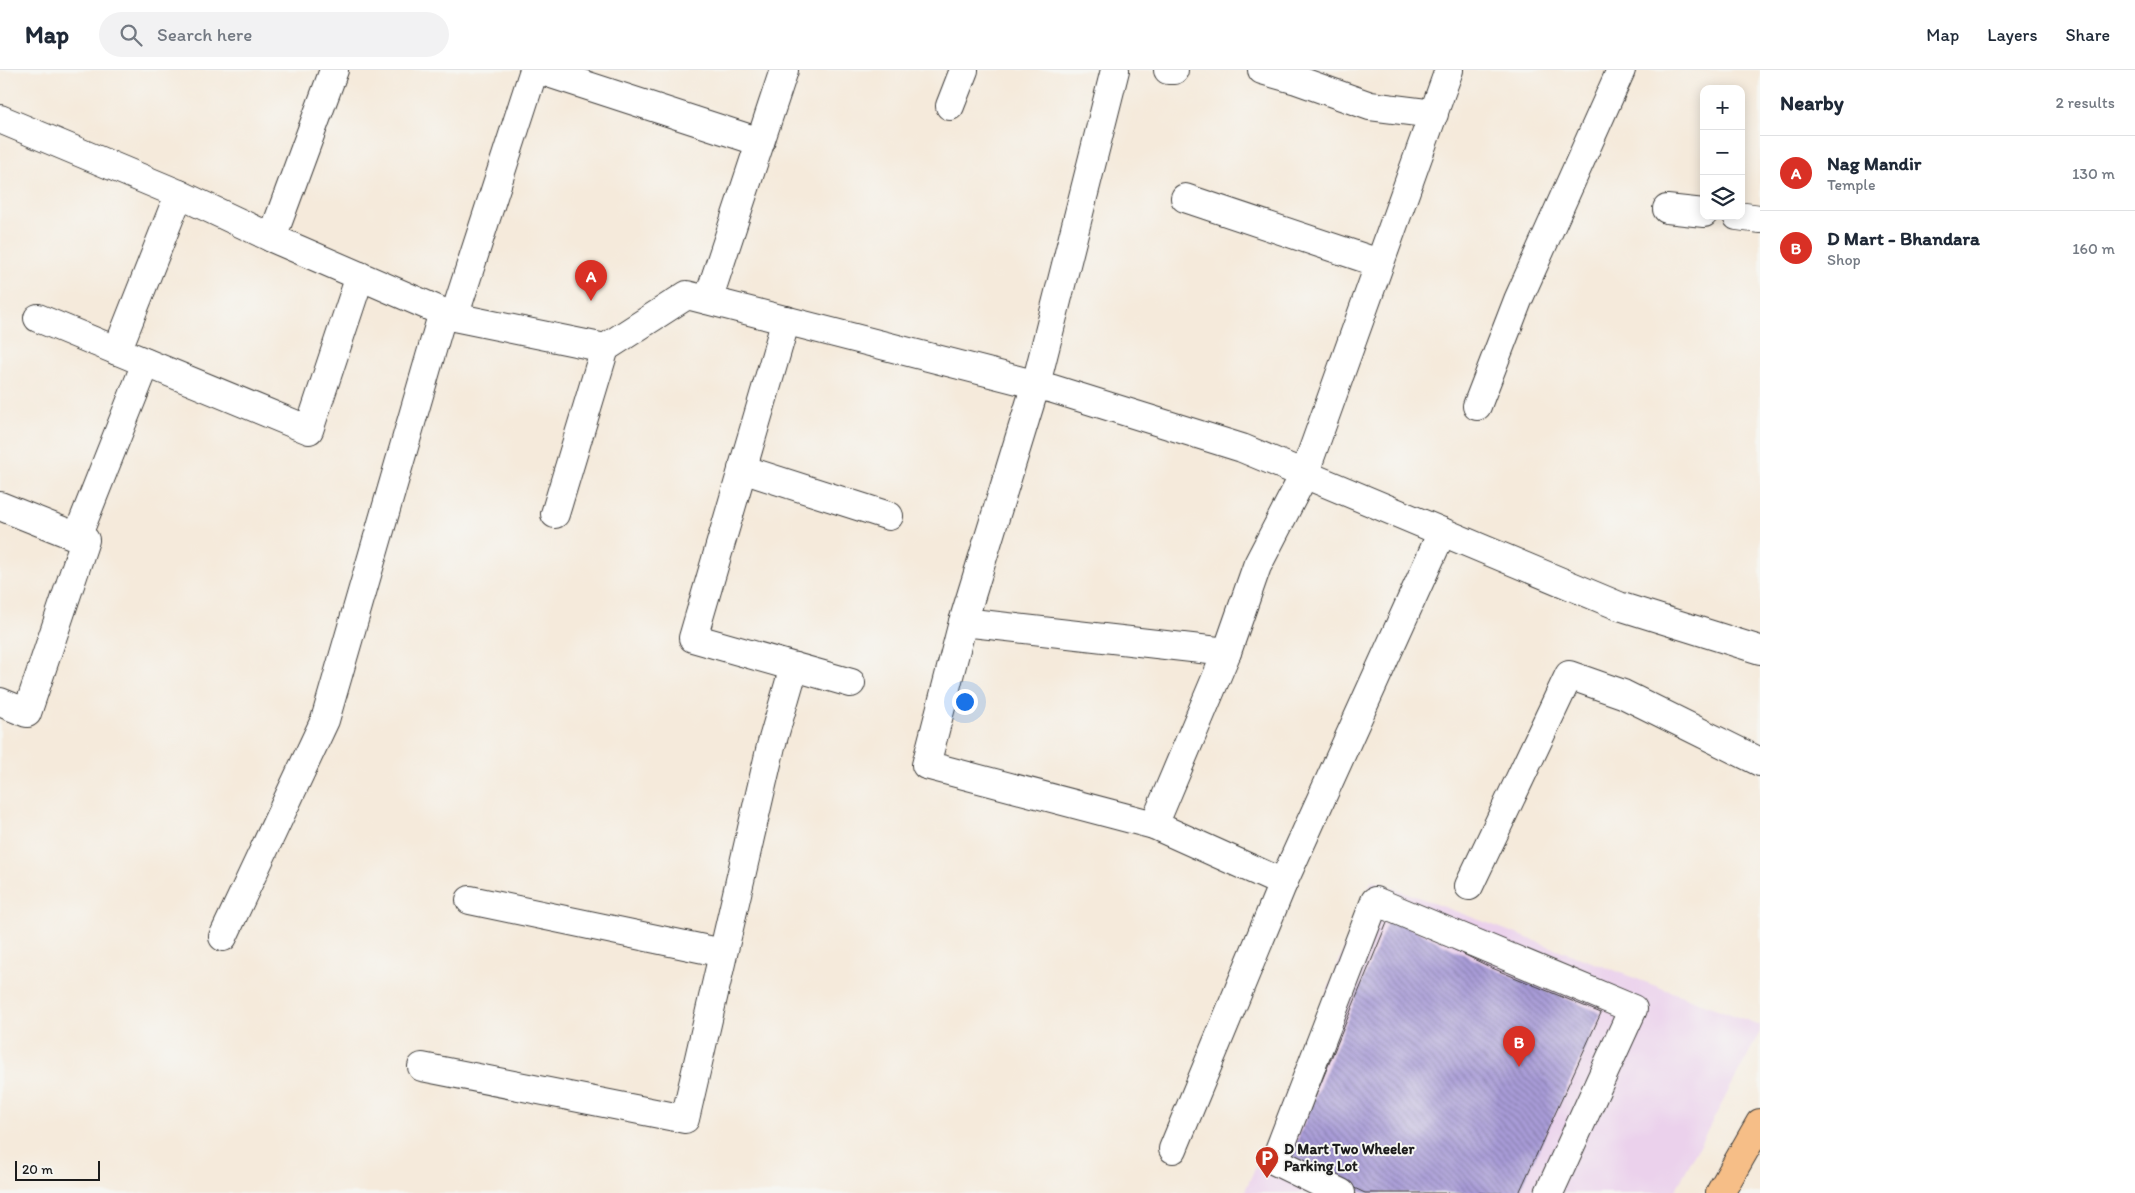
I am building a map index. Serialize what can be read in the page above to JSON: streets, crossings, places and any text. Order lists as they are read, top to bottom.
{
  "places": {
    "parking": ["D Mart Two Wheeler Parking Lot"]
  },
  "scale_bar": "20 m",
  "page": {
    "header": "Map",
    "search": "Search here",
    "nav": ["Map", "Layers", "Share"],
    "heading": ["Nearby", "2 results"],
    "map_buttons": ["+", "−"],
    "list": [
      {
        "mark": "A",
        "name": "Nag Mandir",
        "note": "Temple",
        "value": "130 m"
      },
      {
        "mark": "B",
        "name": "D Mart - Bhandara",
        "note": "Shop",
        "value": "160 m"
      }
    ],
    "pins": ["A", "B"],
    "scale": "20 m"
  }
}
